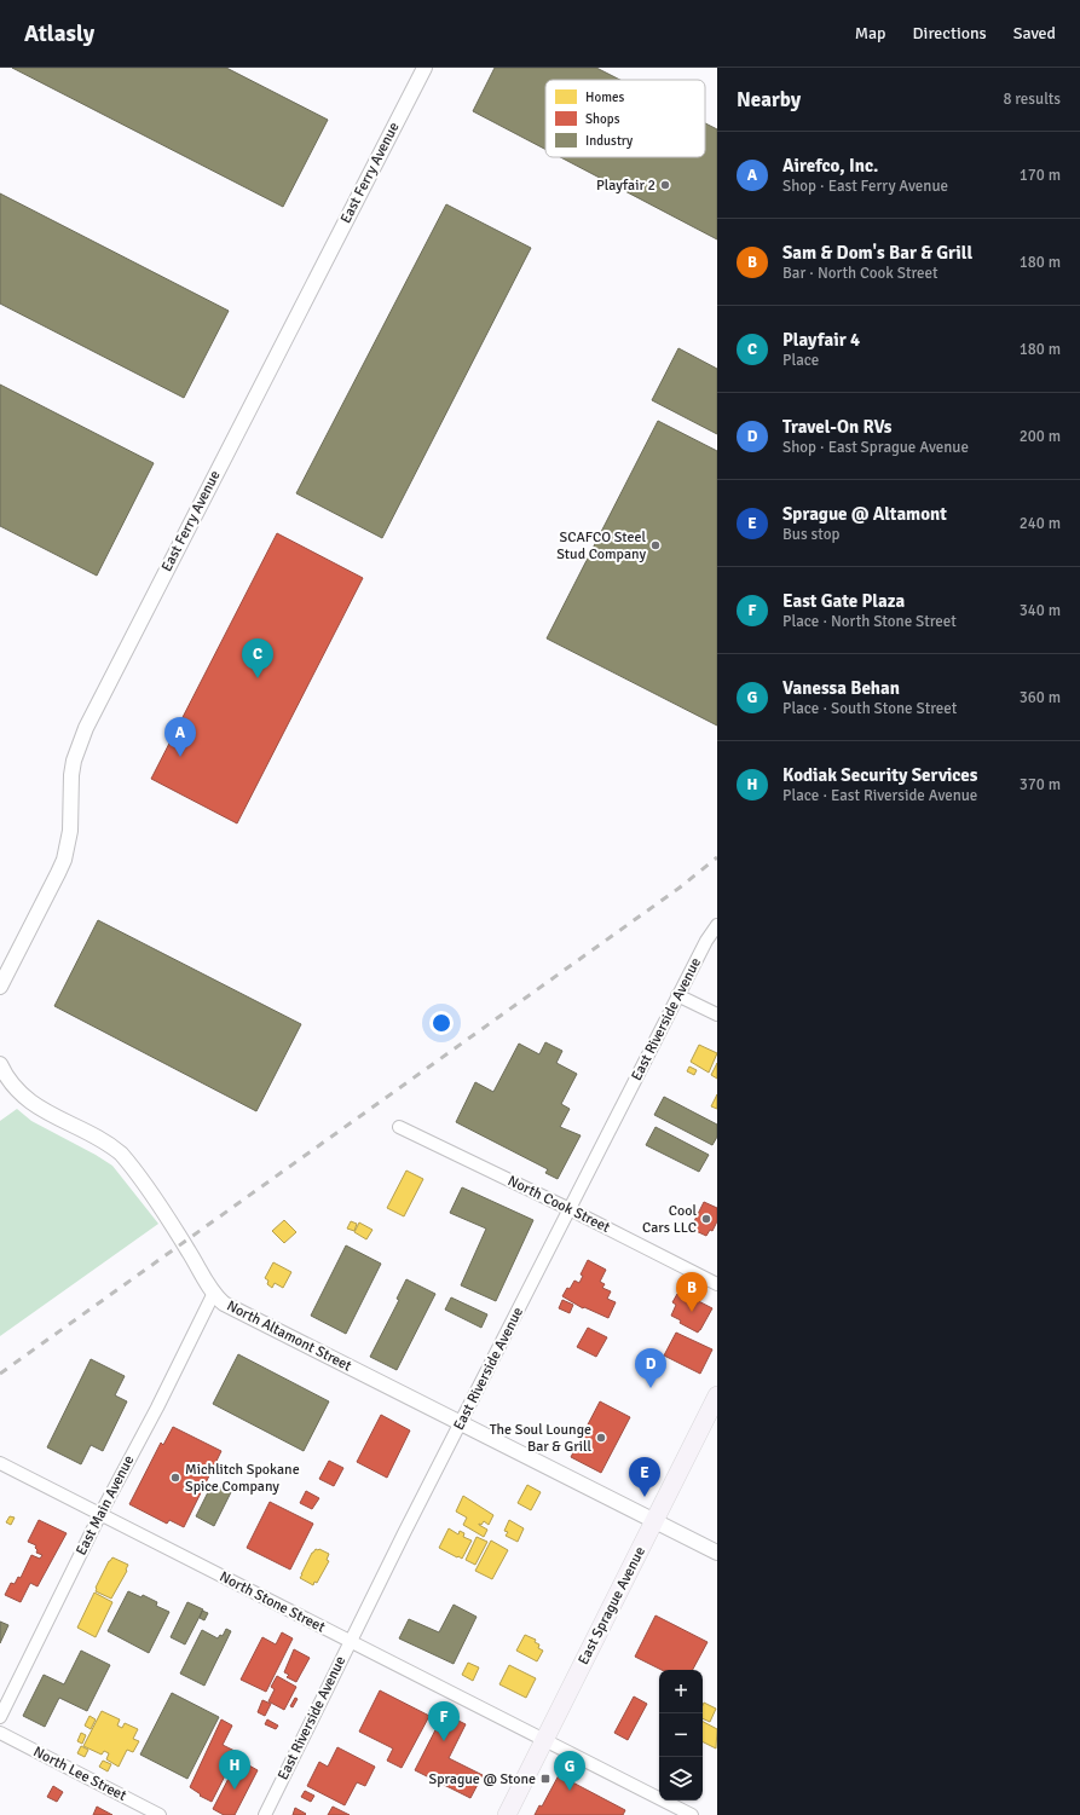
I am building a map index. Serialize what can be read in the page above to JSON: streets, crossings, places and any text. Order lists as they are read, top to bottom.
{
  "streets": {
    "main road": ["East Sprague Avenue"],
    "street": [
      "East Ferry Avenue",
      "East Riverside Avenue",
      "North Cook Street",
      "North Altamont Street",
      "East Main Avenue",
      "North Stone Street",
      "North Lee Street"
    ]
  },
  "crossings": [
    ["East Riverside Avenue", "North Cook Street"],
    ["East Riverside Avenue", "North Altamont Street"],
    ["East Riverside Avenue", "North Stone Street"],
    ["North Altamont Street", "East Main Avenue"],
    ["North Altamont Street", "East Sprague Avenue"],
    ["East Main Avenue", "North Stone Street"],
    ["North Stone Street", "East Sprague Avenue"]
  ],
  "places": {
    "other": [
      "Playfair 2",
      "SCAFCO Steel Stud Company",
      "Cool Cars LLC",
      "The Soul Lounge Bar & Grill",
      "Michlitch Spokane Spice Company"
    ],
    "transit": ["Sprague @ Stone"]
  },
  "legend": ["Homes", "Shops", "Industry"],
  "page": {
    "header": "Atlasly",
    "nav": ["Map", "Directions", "Saved"],
    "heading": ["Nearby", "8 results"],
    "list": [
      {
        "mark": "A",
        "name": "Airefco, Inc.",
        "note": "Shop · East Ferry Avenue",
        "value": "170 m"
      },
      {
        "mark": "B",
        "name": "Sam & Dom's Bar & Grill",
        "note": "Bar · North Cook Street",
        "value": "180 m"
      },
      {
        "mark": "C",
        "name": "Playfair 4",
        "note": "Place",
        "value": "180 m"
      },
      {
        "mark": "D",
        "name": "Travel-On RVs",
        "note": "Shop · East Sprague Avenue",
        "value": "200 m"
      },
      {
        "mark": "E",
        "name": "Sprague @ Altamont",
        "note": "Bus stop",
        "value": "240 m"
      },
      {
        "mark": "F",
        "name": "East Gate Plaza",
        "note": "Place · North Stone Street",
        "value": "340 m"
      },
      {
        "mark": "G",
        "name": "Vanessa Behan",
        "note": "Place · South Stone Street",
        "value": "360 m"
      },
      {
        "mark": "H",
        "name": "Kodiak Security Services",
        "note": "Place · East Riverside Avenue",
        "value": "370 m"
      }
    ],
    "pins": [
      "C",
      "A",
      "B",
      "D",
      "E",
      "F",
      "H",
      "G"
    ],
    "map_buttons": ["+", "−"]
  }
}
